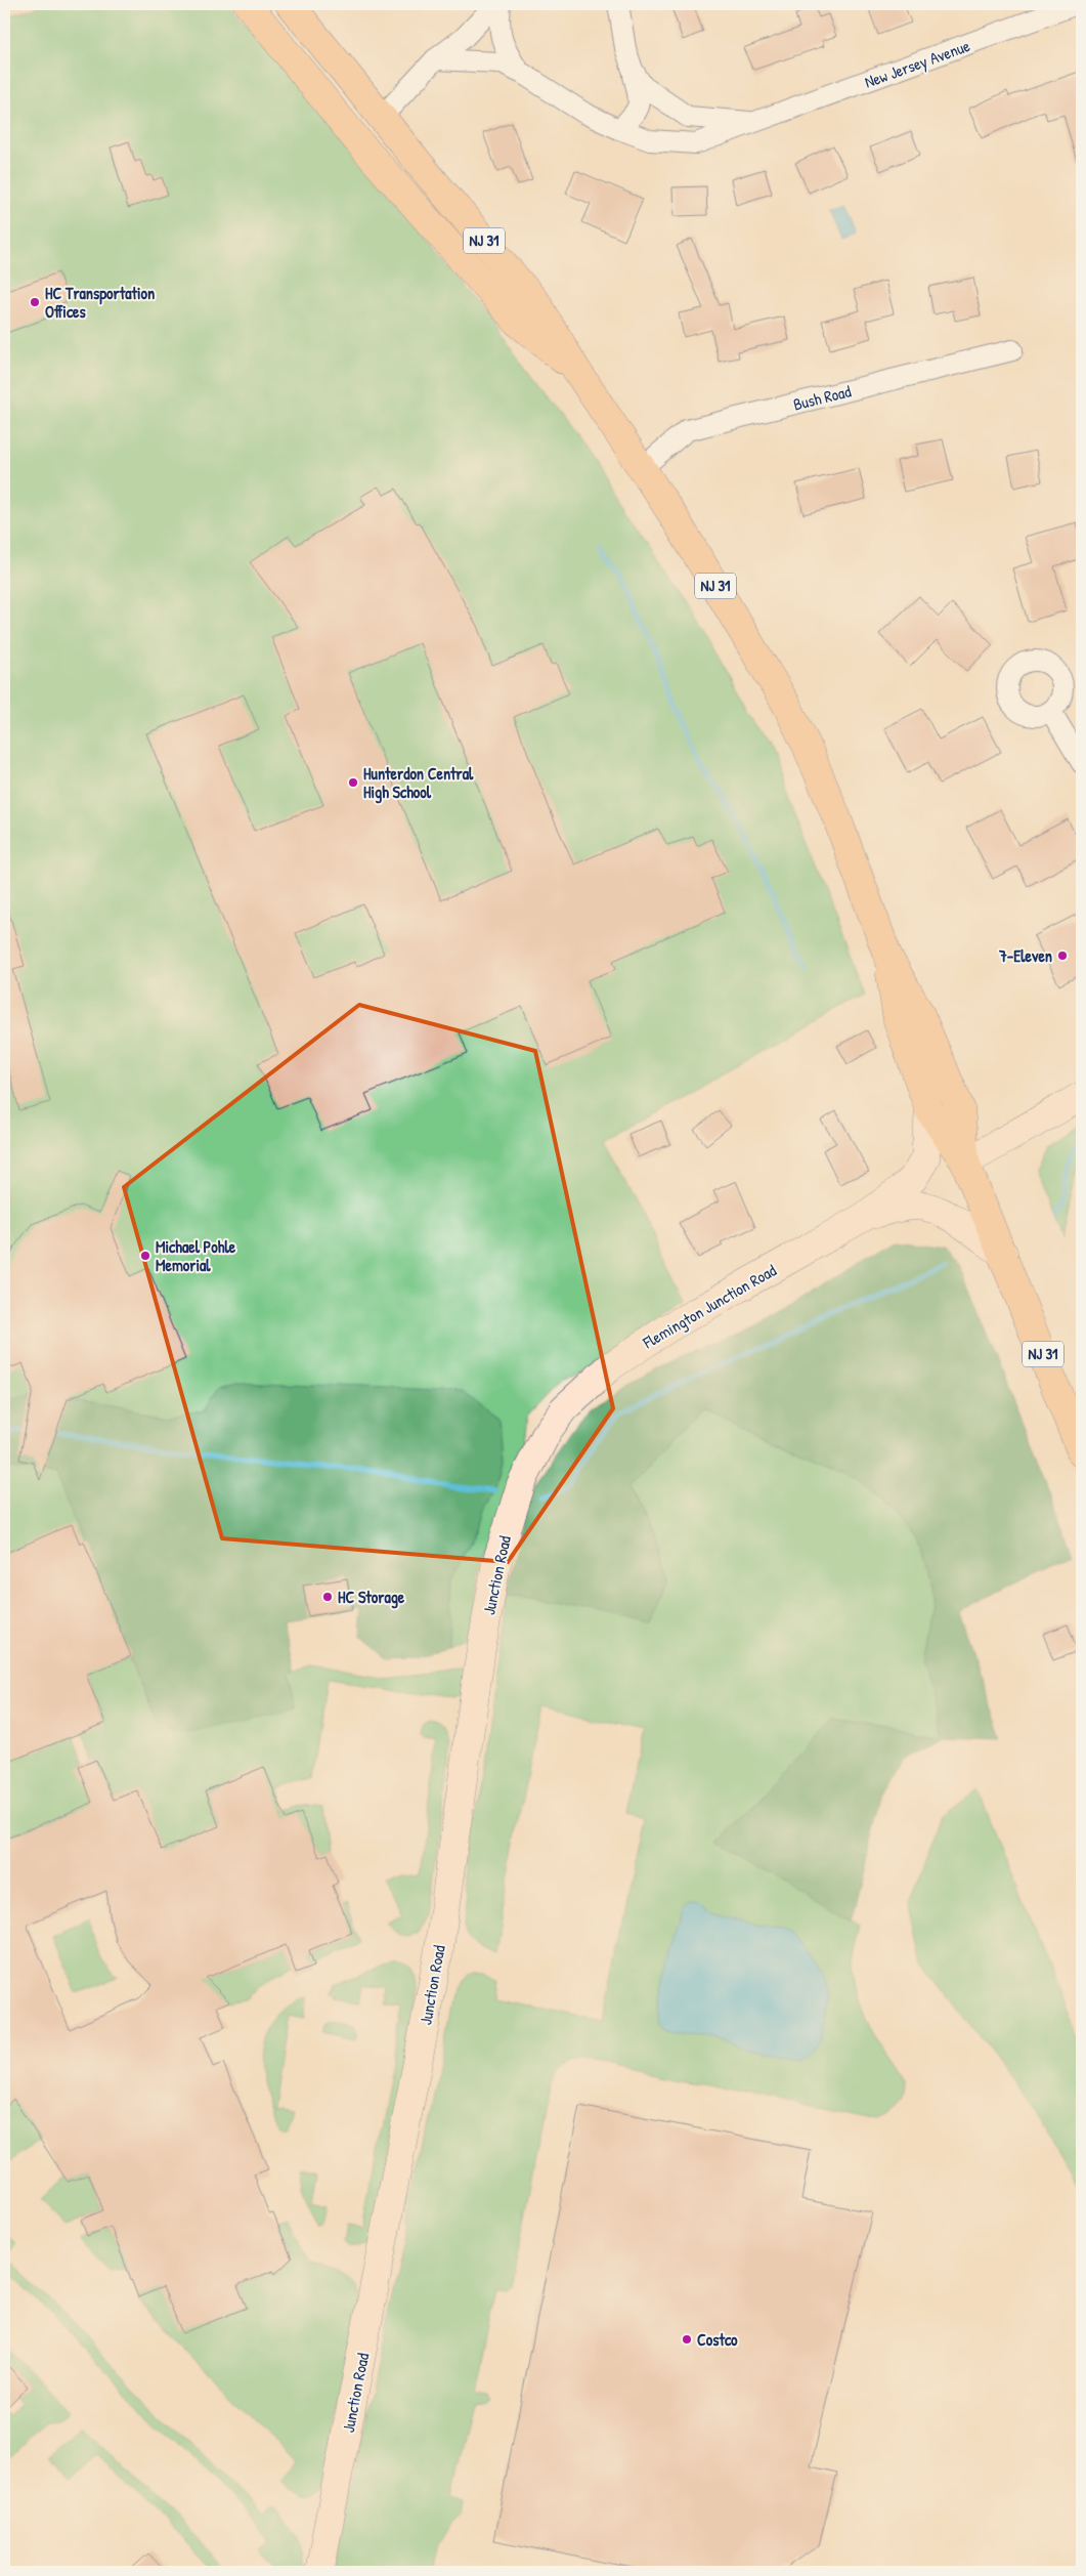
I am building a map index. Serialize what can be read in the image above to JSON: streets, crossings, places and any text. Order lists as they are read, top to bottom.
{
  "streets": {
    "highway": ["NJ 31"],
    "street": [
      "New Jersey Avenue",
      "Bush Road",
      "Flemington Junction Road",
      "Junction Road"
    ]
  },
  "crossings": [
    ["NJ 31", "Bush Road"],
    ["Flemington Junction Road", "Junction Road"]
  ],
  "places": [
    "HC Transportation Offices",
    "Hunterdon Central High School",
    "7-Eleven",
    "Michael Pohle Memorial",
    "HC Storage",
    "Costco"
  ]
}
